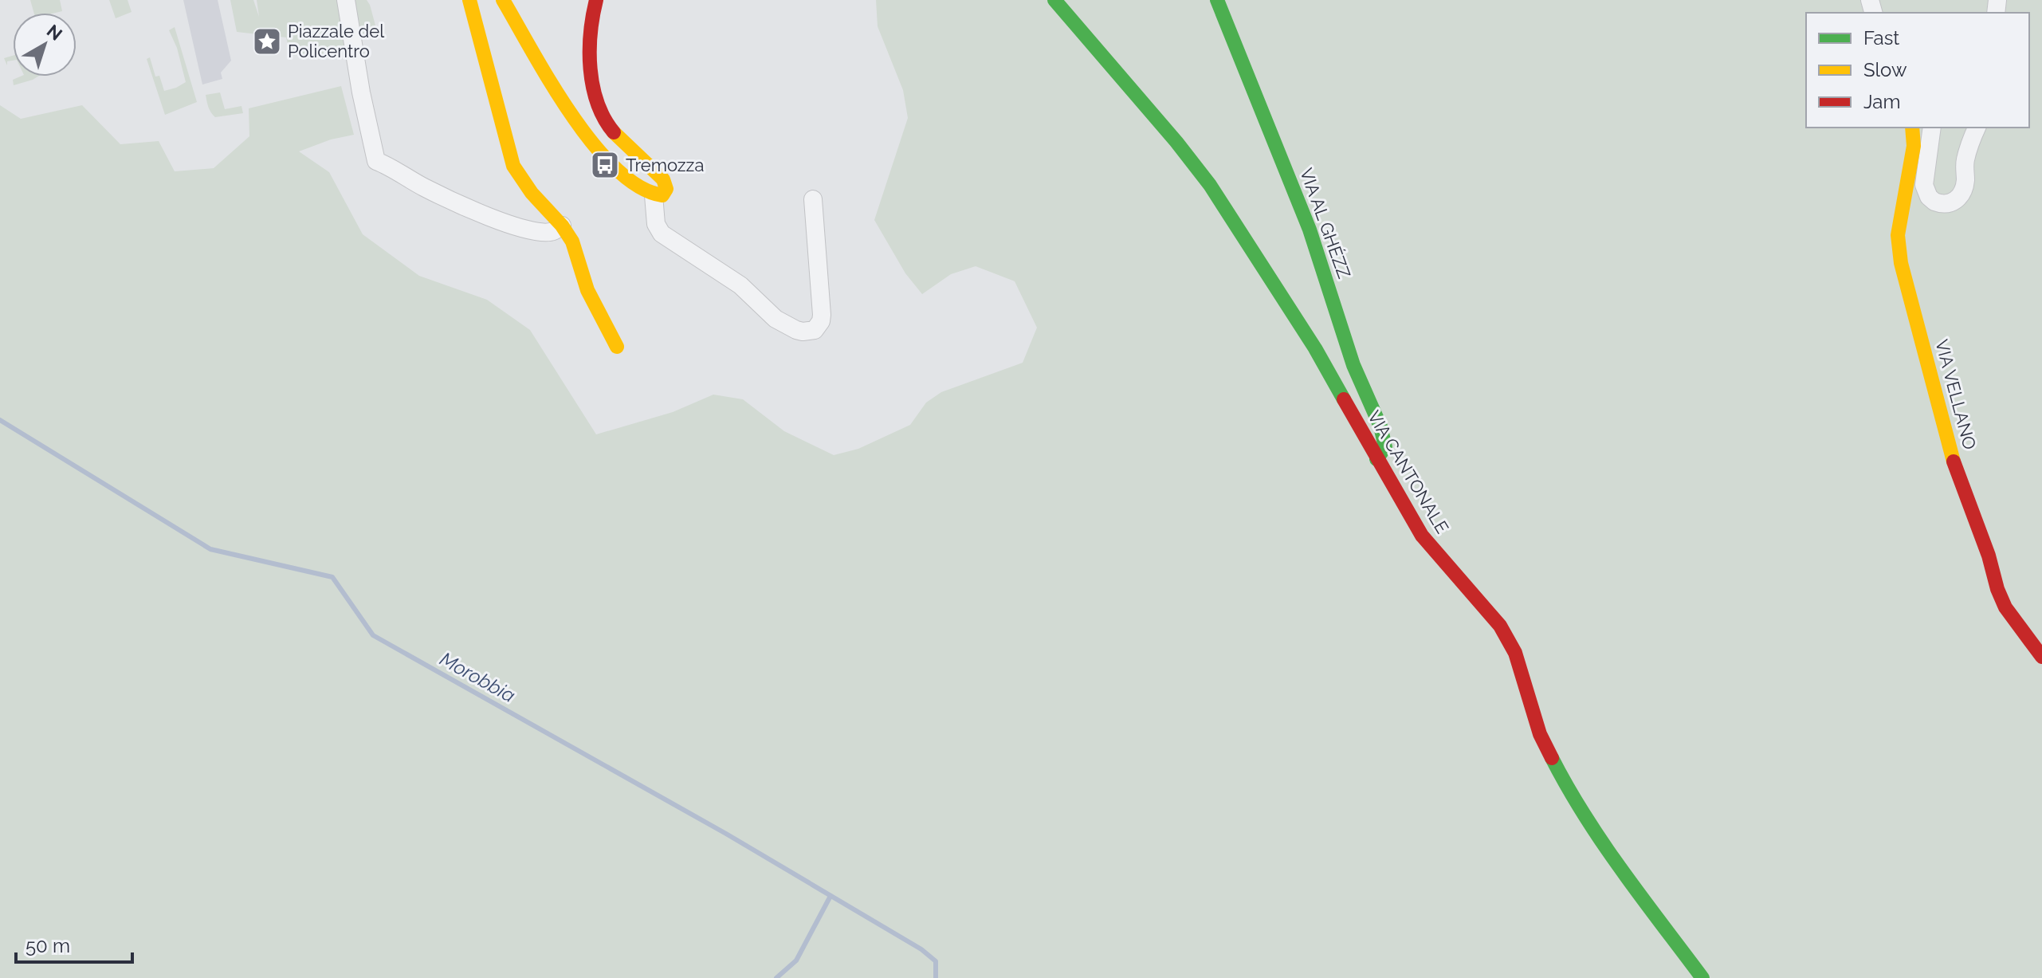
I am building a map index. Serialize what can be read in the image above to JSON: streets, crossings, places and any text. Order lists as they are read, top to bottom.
{
  "streets": {
    "street": ["VIA AL GHÉZZ", "VIA VELLANO", "VIA CANTONALE"]
  },
  "crossings": [
    ["VIA AL GHÉZZ", "VIA CANTONALE"]
  ],
  "water": ["Morobbia"],
  "places": {
    "place": ["Piazzale del Policentro"],
    "bus stop": ["Tremozza"]
  },
  "legend": ["Fast", "Slow", "Jam"],
  "scale_bar": "50 m",
  "north": "top right"
}
